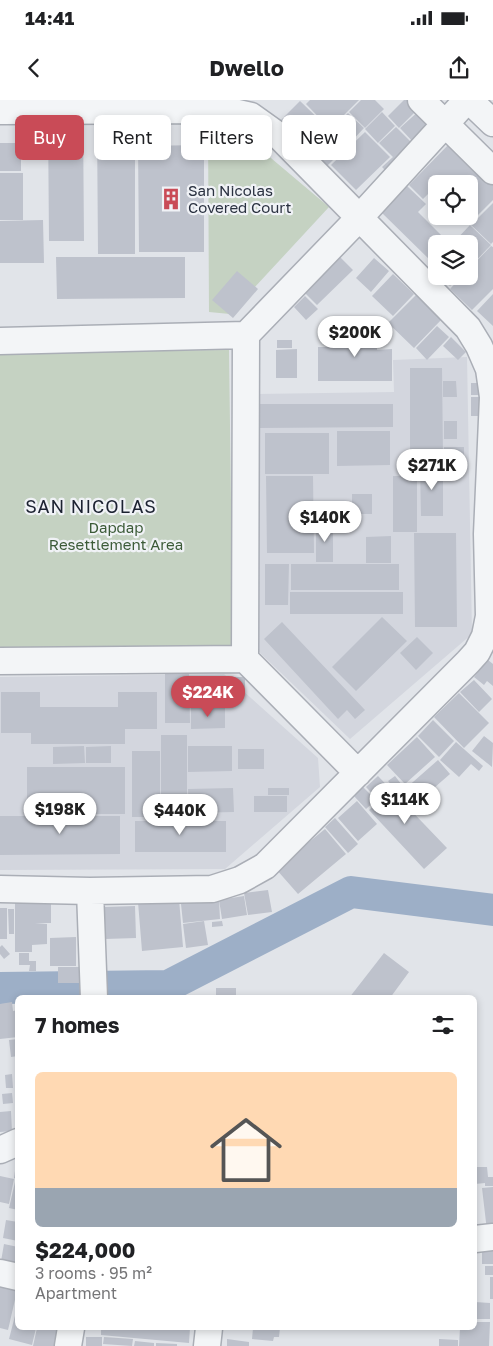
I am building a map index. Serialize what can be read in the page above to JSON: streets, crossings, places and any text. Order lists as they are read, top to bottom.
{
  "districts": ["SAN NICOLAS"],
  "parks": ["Dapdap Resettlement Area"],
  "places": {
    "building": ["San Nicolas Covered Court"]
  },
  "page": {
    "status": "14:41",
    "header": "Dwello",
    "chip": [
      "Buy",
      "Rent",
      "Filters",
      "New"
    ],
    "price": [
      "$200K",
      "$271K",
      "$140K",
      "$224K",
      "$114K",
      "$198K",
      "$440K"
    ],
    "heading": "7 homes",
    "list": [
      {
        "name": "$224,000",
        "note": "3 rooms · 95 m² · Apartment"
      }
    ]
  }
}
